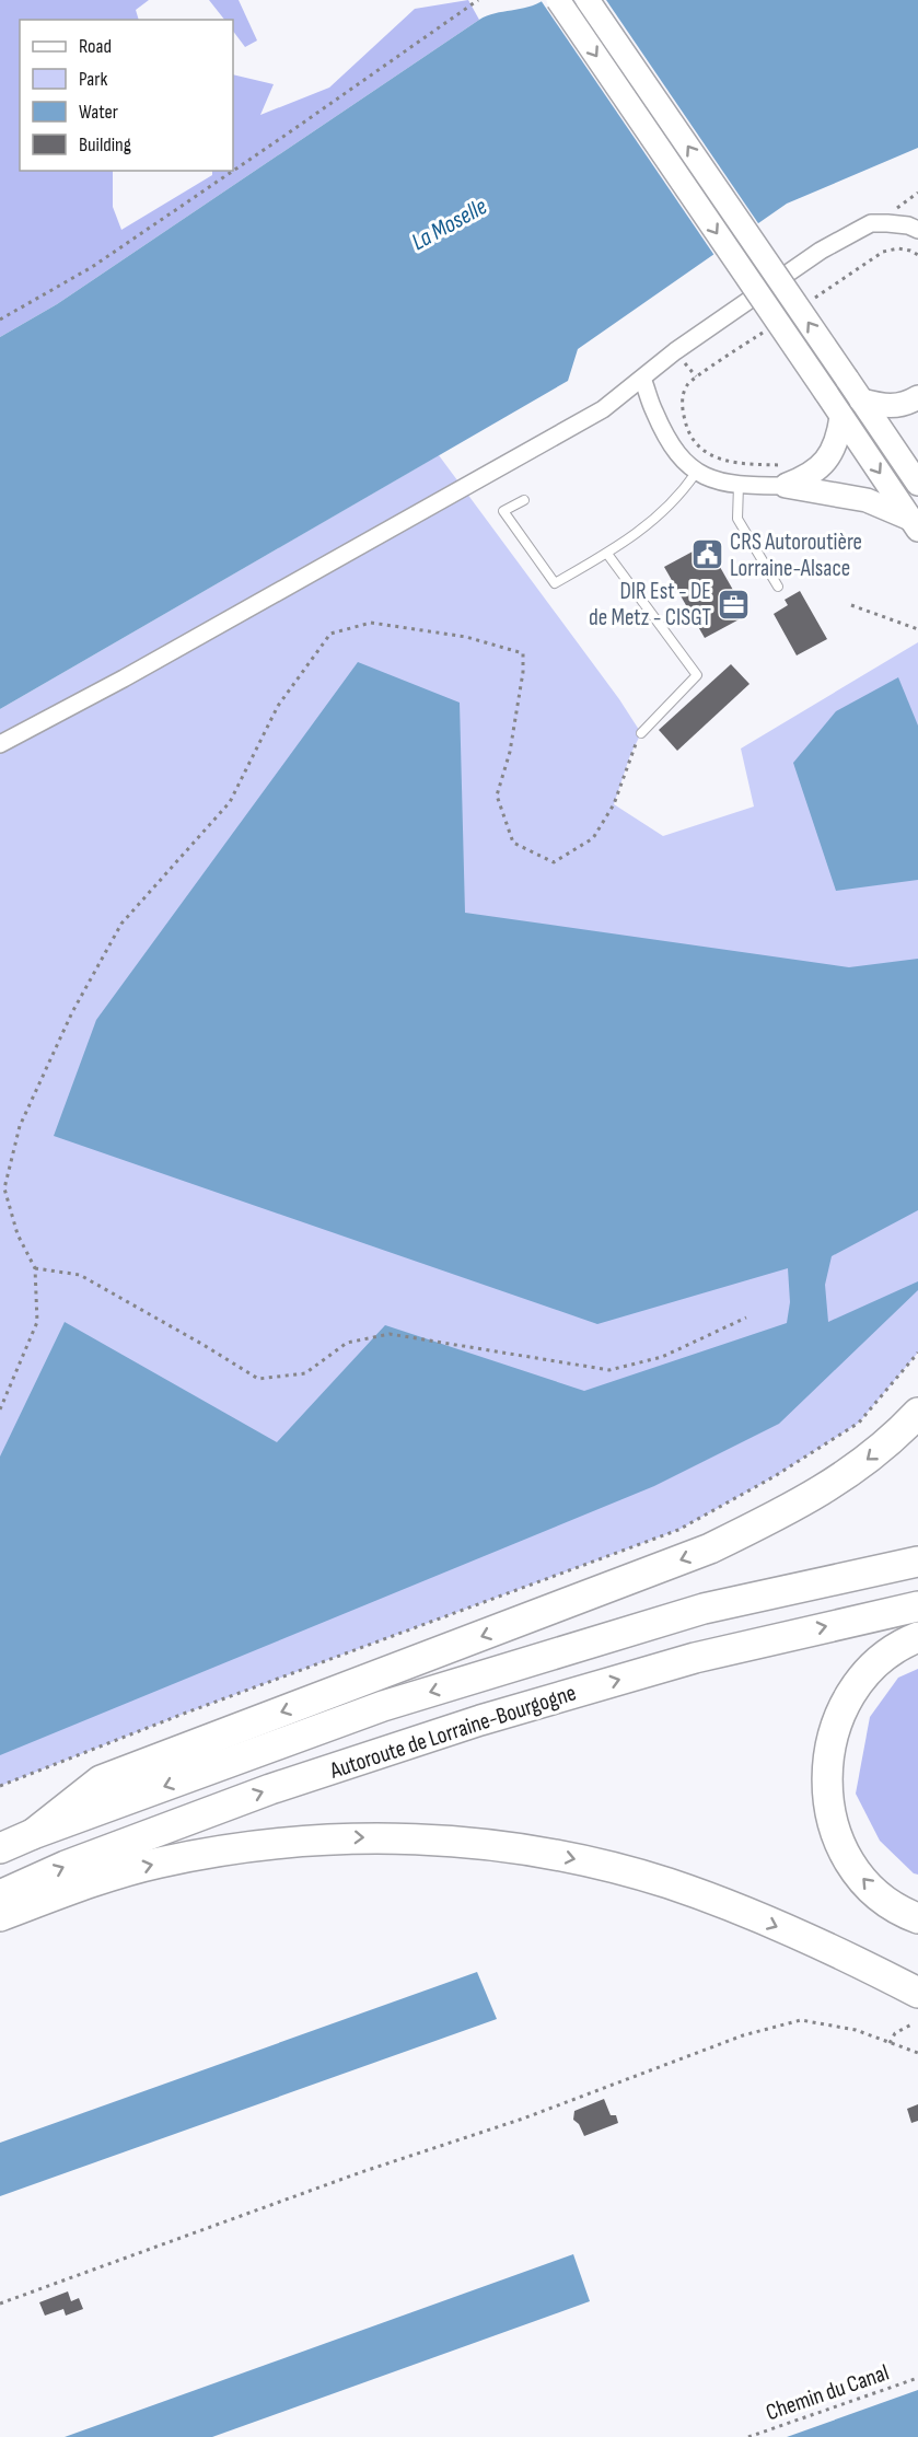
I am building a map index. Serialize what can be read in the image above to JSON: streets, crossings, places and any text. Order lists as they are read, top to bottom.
{
  "streets": {
    "highway": ["Autoroute de Lorraine-Bourgogne"],
    "path": ["Chemin du Canal"]
  },
  "water": ["La Moselle"],
  "places": {
    "public building": ["CRS Autoroutière Lorraine-Alsace"],
    "office": ["DIR Est - DE de Metz - CISGT"]
  },
  "legend": [
    "Road",
    "Park",
    "Water",
    "Building"
  ]
}
